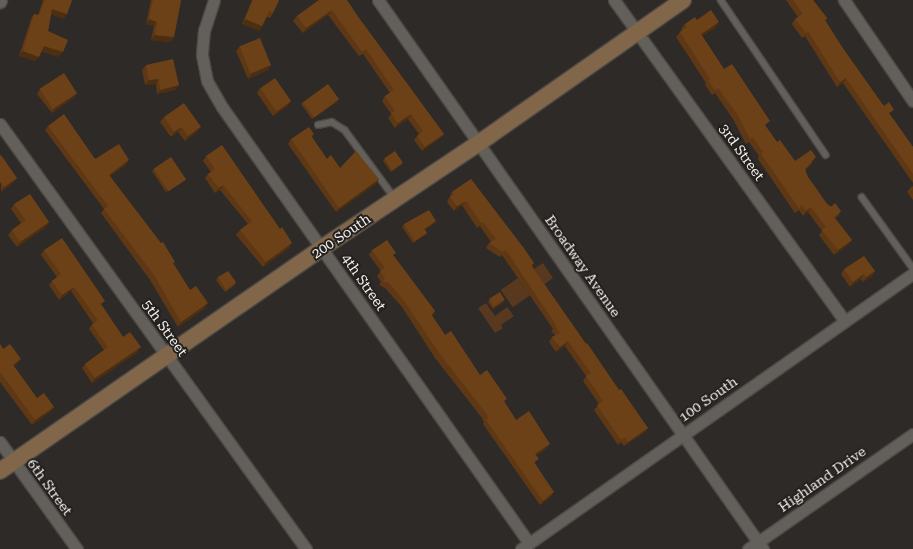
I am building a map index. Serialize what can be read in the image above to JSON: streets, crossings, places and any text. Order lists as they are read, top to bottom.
{
  "streets": {
    "street": [
      "3rd Street",
      "200 South",
      "Broadway Avenue",
      "4th Street",
      "5th Street",
      "100 South",
      "Highland Drive",
      "6th Street"
    ]
  },
  "crossings": [
    ["3rd Street", "200 South"],
    ["3rd Street", "100 South"],
    ["200 South", "Broadway Avenue"],
    ["200 South", "4th Street"],
    ["200 South", "5th Street"],
    ["200 South", "6th Street"],
    ["Broadway Avenue", "100 South"],
    ["Broadway Avenue", "Highland Drive"],
    ["4th Street", "100 South"]
  ]
}
